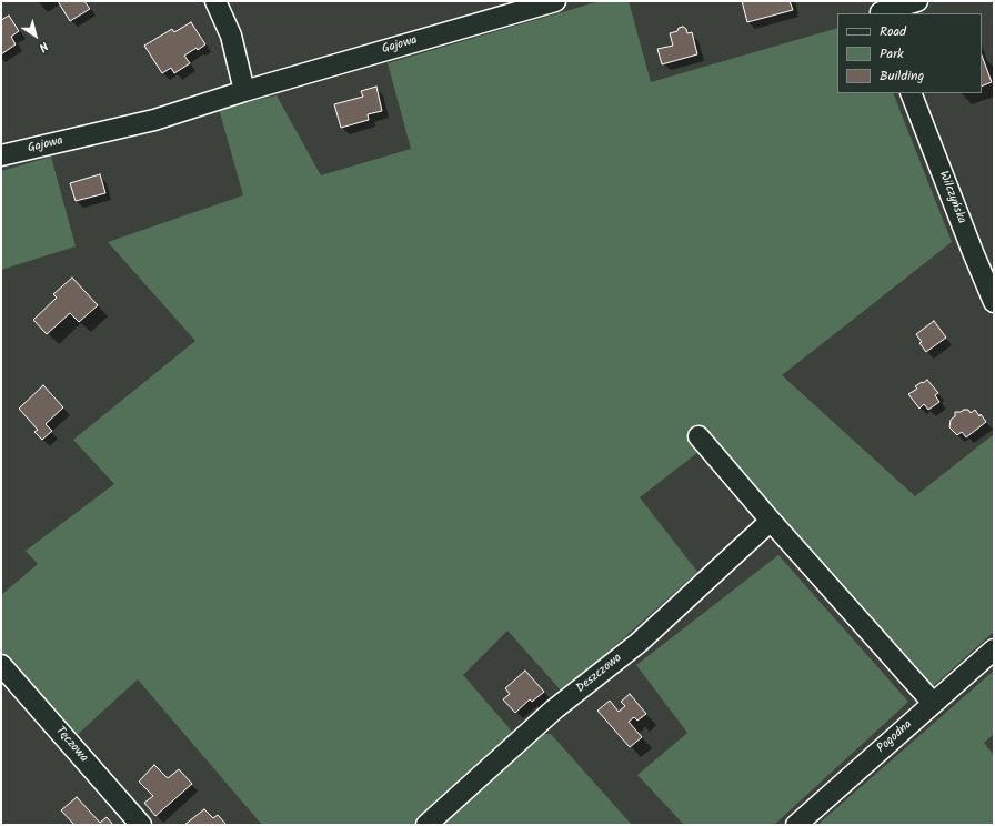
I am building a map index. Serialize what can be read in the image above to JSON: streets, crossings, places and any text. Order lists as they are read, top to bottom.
{
  "streets": {
    "street": [
      "Gajowa",
      "Wilczyńska",
      "Deszczowa",
      "Pogodna",
      "Tęczowa"
    ]
  },
  "legend": ["Road", "Park", "Building"],
  "north": "bottom right"
}
